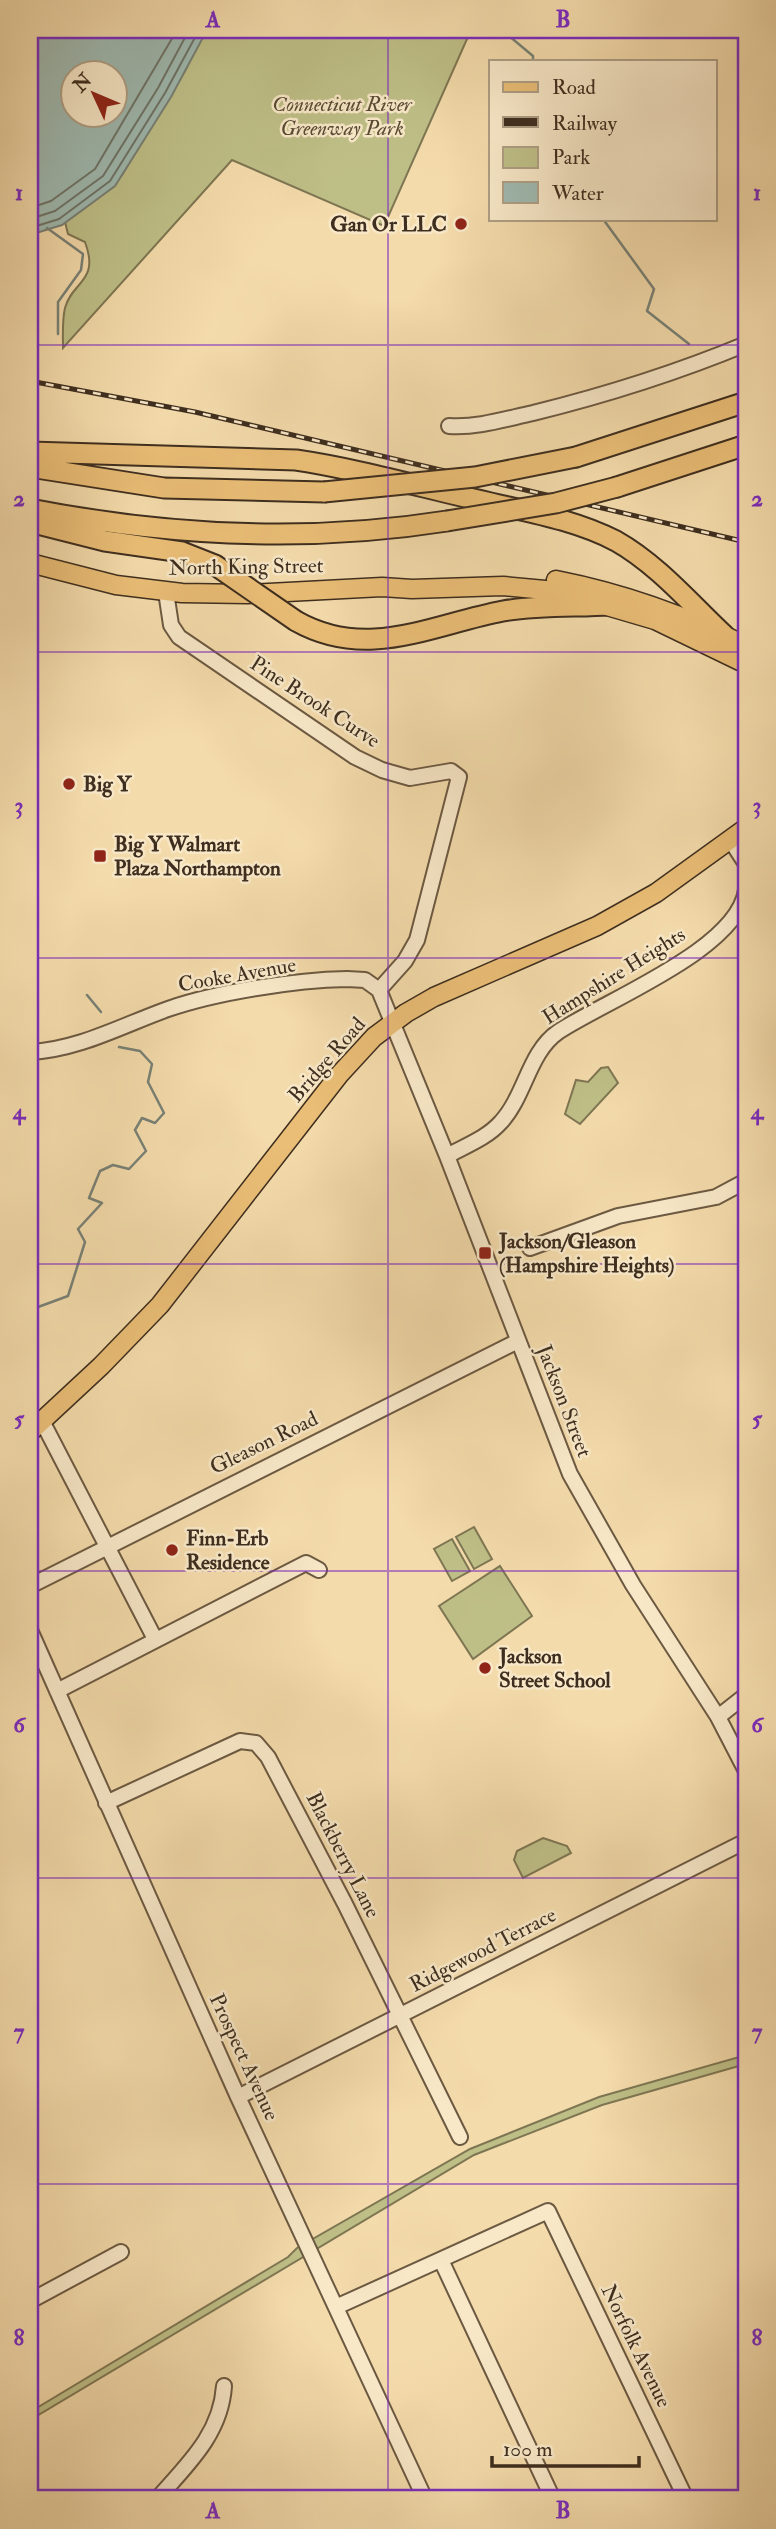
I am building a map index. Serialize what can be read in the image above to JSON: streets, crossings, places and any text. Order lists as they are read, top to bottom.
{
  "streets": {
    "main road": ["North King Street", "Bridge Road"],
    "street": [
      "Pine Brook Curve",
      "Cooke Avenue",
      "Hampshire Heights",
      "Jackson Street",
      "Gleason Road",
      "Blackberry Lane",
      "Ridgewood Terrace",
      "Prospect Avenue",
      "Norfolk Avenue"
    ]
  },
  "crossings": [
    ["North King Street", "Pine Brook Curve"],
    ["Pine Brook Curve", "Cooke Avenue"],
    ["Hampshire Heights", "Jackson Street"],
    ["Bridge Road", "Jackson Street"],
    ["Jackson Street", "Gleason Road"],
    ["Blackberry Lane", "Ridgewood Terrace"],
    ["Blackberry Lane", "Prospect Avenue"],
    ["Ridgewood Terrace", "Prospect Avenue"]
  ],
  "parks": ["Connecticut River Greenway Park"],
  "places": {
    "other": [
      "Gan Or LLC",
      "Big Y",
      "Finn-Erb Residence",
      "Jackson Street School"
    ],
    "transit": ["Big Y Walmart Plaza Northampton", "Jackson/Gleason (Hampshire Heights)"]
  },
  "legend": [
    "Road",
    "Railway",
    "Park",
    "Water"
  ],
  "scale_bar": "100 m",
  "north": "top left",
  "grid": {
    "columns": ["A", "B"],
    "rows": [
      "1",
      "2",
      "3",
      "4",
      "5",
      "6",
      "7",
      "8"
    ]
  }
}
